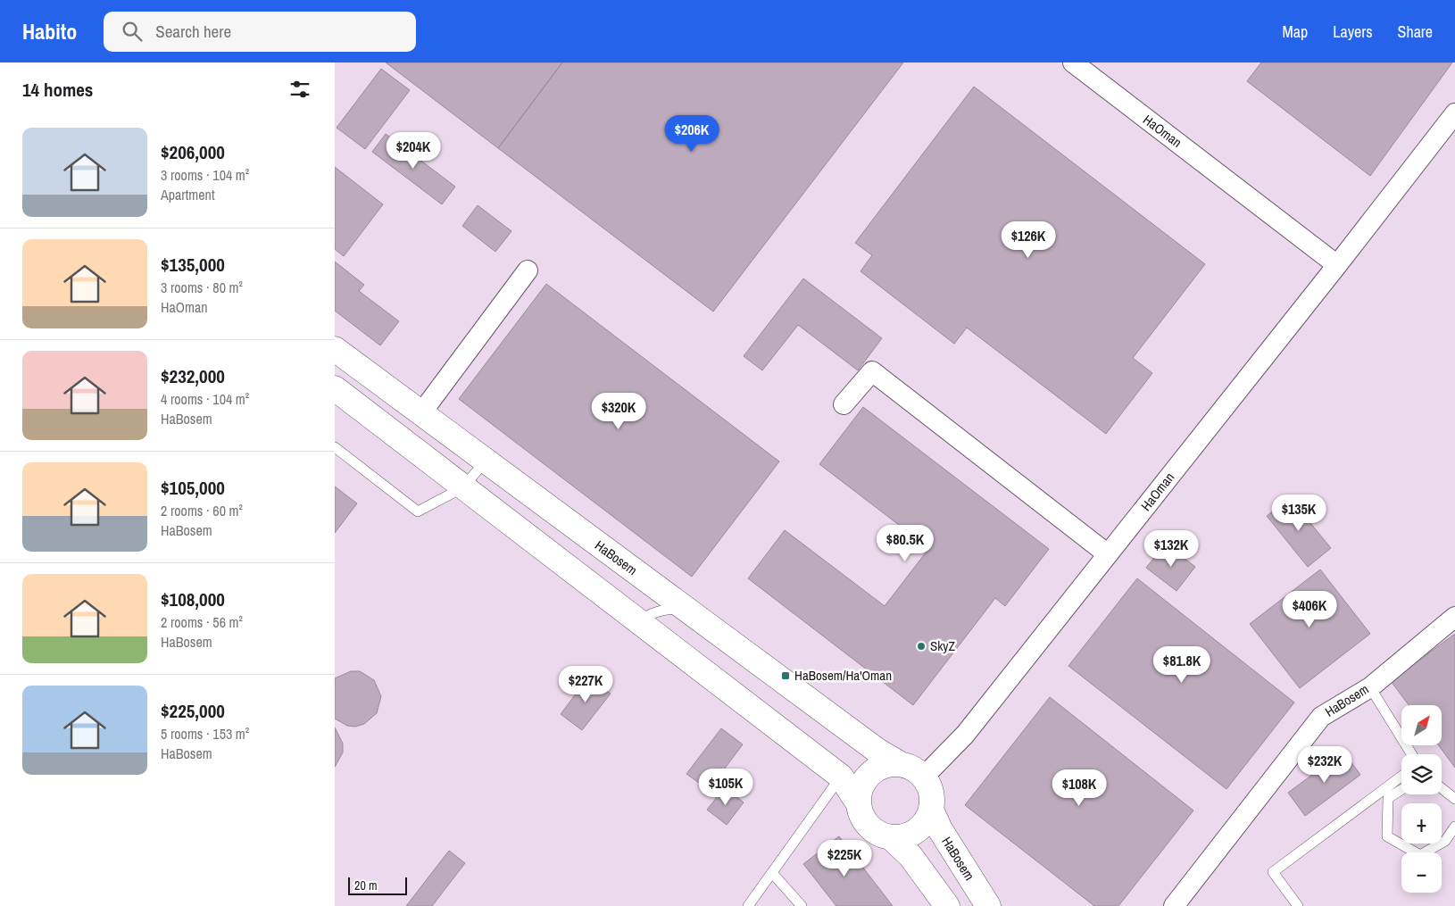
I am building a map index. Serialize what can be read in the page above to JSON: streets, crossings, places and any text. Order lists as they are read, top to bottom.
{
  "streets": {
    "street": ["HaOman", "HaBosem"]
  },
  "crossings": [
    ["HaOman", "HaBosem"]
  ],
  "places": {
    "other": ["SkyZ"],
    "transit": ["HaBosem/Ha'Oman"]
  },
  "scale_bar": "20 m",
  "north": "top right",
  "page": {
    "header": "Habito",
    "search": "Search here",
    "nav": ["Map", "Layers", "Share"],
    "heading": "14 homes",
    "price": [
      "$206K",
      "$204K",
      "$126K",
      "$320K",
      "$135K",
      "$80.5K",
      "$132K",
      "$406K",
      "$81.8K",
      "$227K",
      "$232K",
      "$105K",
      "$108K",
      "$225K"
    ],
    "list": [
      {
        "name": "$206,000",
        "note": "3 rooms · 104 m² · Apartment"
      },
      {
        "name": "$135,000",
        "note": "3 rooms · 80 m² · HaOman"
      },
      {
        "name": "$232,000",
        "note": "4 rooms · 104 m² · HaBosem"
      },
      {
        "name": "$105,000",
        "note": "2 rooms · 60 m² · HaBosem"
      },
      {
        "name": "$108,000",
        "note": "2 rooms · 56 m² · HaBosem"
      },
      {
        "name": "$225,000",
        "note": "5 rooms · 153 m² · HaBosem"
      }
    ],
    "map_buttons": ["+", "−"],
    "scale": "20 m"
  }
}
